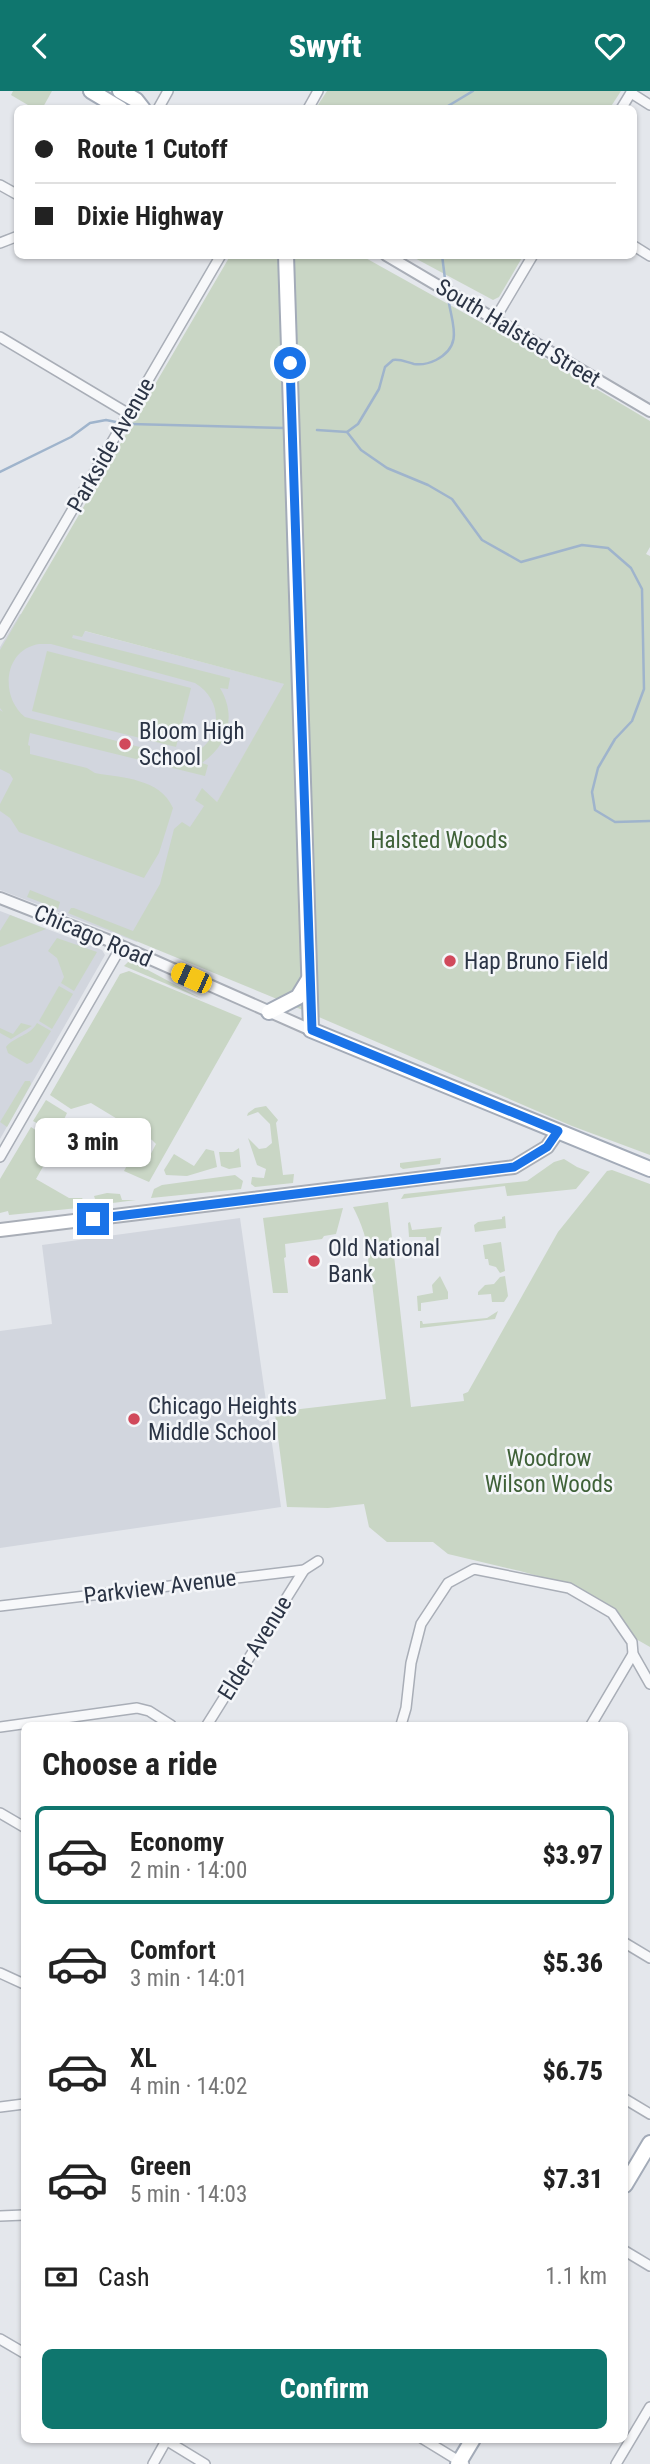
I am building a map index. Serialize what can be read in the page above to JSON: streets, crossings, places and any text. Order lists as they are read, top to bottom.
{
  "streets": {
    "main road": ["Chicago Road"],
    "street": [
      "South Halsted Street",
      "Parkside Avenue",
      "Parkview Avenue",
      "Elder Avenue"
    ]
  },
  "crossings": [
    ["Parkview Avenue", "Elder Avenue"]
  ],
  "parks": ["Halsted Woods", "Woodrow Wilson Woods"],
  "places": [
    "Bloom High School",
    "Hap Bruno Field",
    "Old National Bank",
    "Chicago Heights Middle School"
  ],
  "page": {
    "header": "Swyft",
    "banner": ["Route 1 Cutoff", "Dixie Highway"],
    "bubble": "3 min",
    "heading": "Choose a ride",
    "list": [
      {
        "name": "Economy",
        "note": "2 min · 14:00",
        "value": "$3.97"
      },
      {
        "name": "Comfort",
        "note": "3 min · 14:01",
        "value": "$5.36"
      },
      {
        "name": "XL",
        "note": "4 min · 14:02",
        "value": "$6.75"
      },
      {
        "name": "Green",
        "note": "5 min · 14:03",
        "value": "$7.31"
      }
    ],
    "pay": ["Cash", "1.1 km"],
    "buttons": "Confirm"
  }
}
